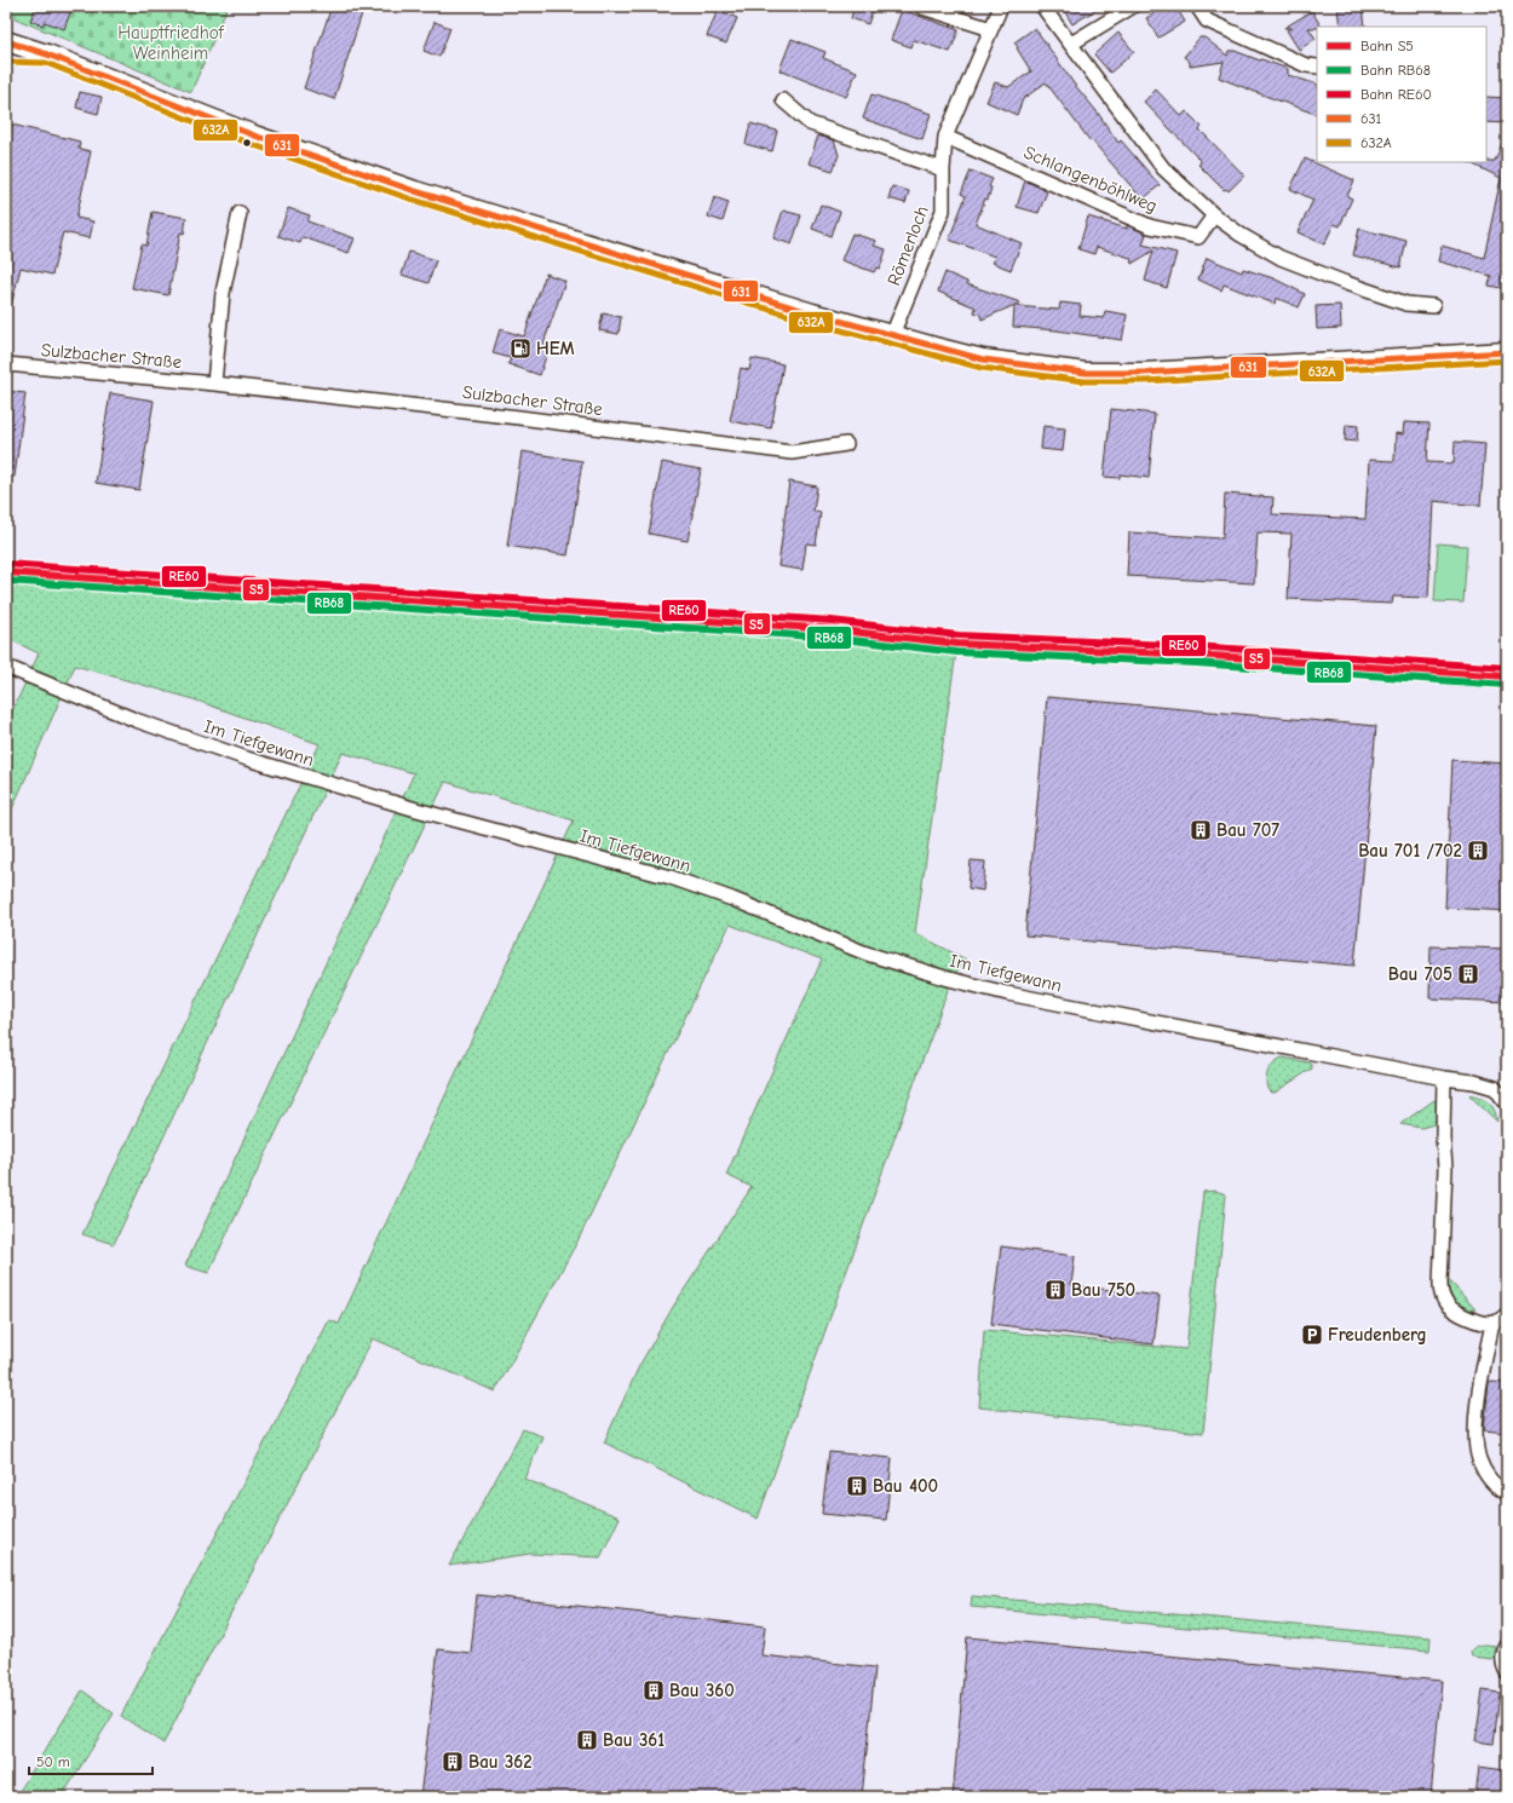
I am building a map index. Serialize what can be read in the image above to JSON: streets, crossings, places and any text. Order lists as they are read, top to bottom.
{
  "streets": {
    "street": [
      "Schlangenböhlweg",
      "Römerloch",
      "Sulzbacher Straße",
      "Im Tiefgewann"
    ]
  },
  "crossings": [
    ["Schlangenböhlweg", "Römerloch"]
  ],
  "parks": ["Hauptfriedhof Weinheim"],
  "places": {
    "fuel station": ["HEM"],
    "building": [
      "Bau 707",
      "Bau 701 /702",
      "Bau 705",
      "Bau 750",
      "Bau 400",
      "Bau 360",
      "Bau 361",
      "Bau 362"
    ],
    "parking": ["Freudenberg"]
  },
  "lines": [
    "transit line 631",
    "transit line 632A",
    "rail line RE60",
    "rail line S5",
    "rail line RB68"
  ],
  "legend": [
    "Bahn S5",
    "Bahn RB68",
    "Bahn RE60",
    "631",
    "632A"
  ],
  "scale_bar": "50 m"
}
